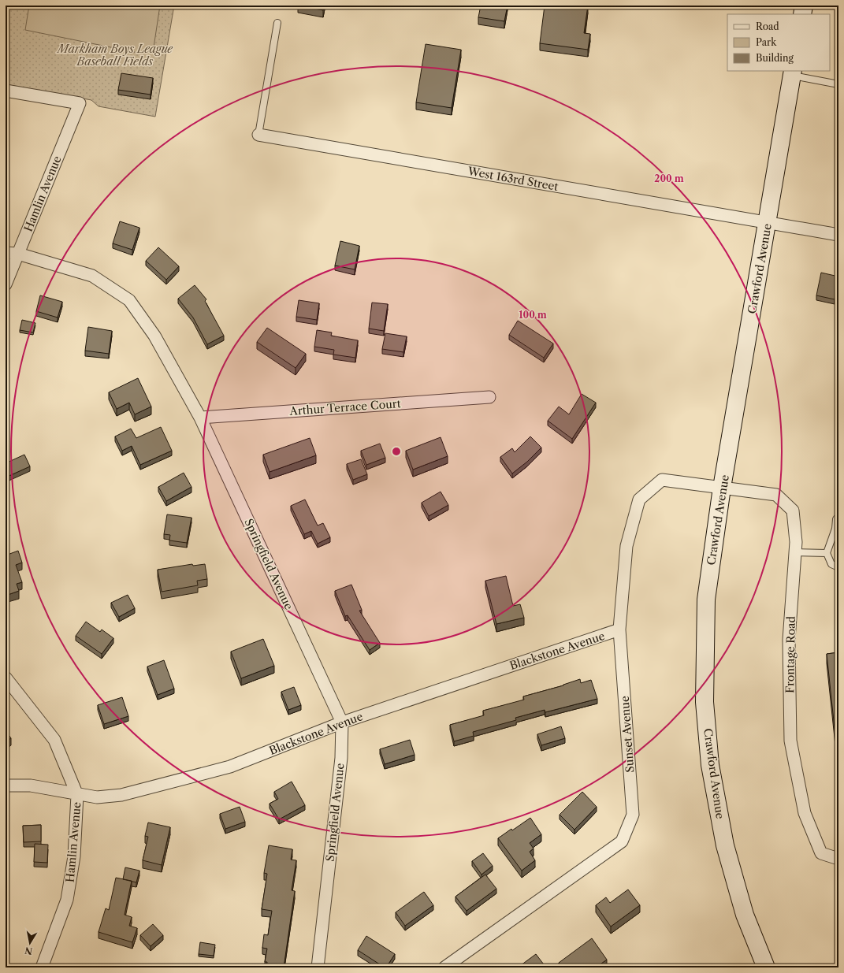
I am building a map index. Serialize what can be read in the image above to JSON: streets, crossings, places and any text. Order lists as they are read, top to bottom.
{
  "streets": {
    "main road": ["Crawford Avenue"],
    "street": [
      "West 163rd Street",
      "Hamlin Avenue",
      "Arthur Terrace Court",
      "Springfield Avenue",
      "Blackstone Avenue",
      "Frontage Road",
      "Sunset Avenue"
    ]
  },
  "crossings": [
    ["West 163rd Street", "Crawford Avenue"],
    ["Hamlin Avenue", "Springfield Avenue"],
    ["Hamlin Avenue", "Blackstone Avenue"],
    ["Crawford Avenue", "Frontage Road"],
    ["Crawford Avenue", "Sunset Avenue"],
    ["Arthur Terrace Court", "Springfield Avenue"],
    ["Springfield Avenue", "Blackstone Avenue"],
    ["Blackstone Avenue", "Sunset Avenue"],
    ["Frontage Road", "Sunset Avenue"]
  ],
  "parks": ["Markham Boys League Baseball Fields"],
  "legend": ["Road", "Park", "Building"],
  "north": "bottom",
  "rings": ["200 m", "100 m"]
}
